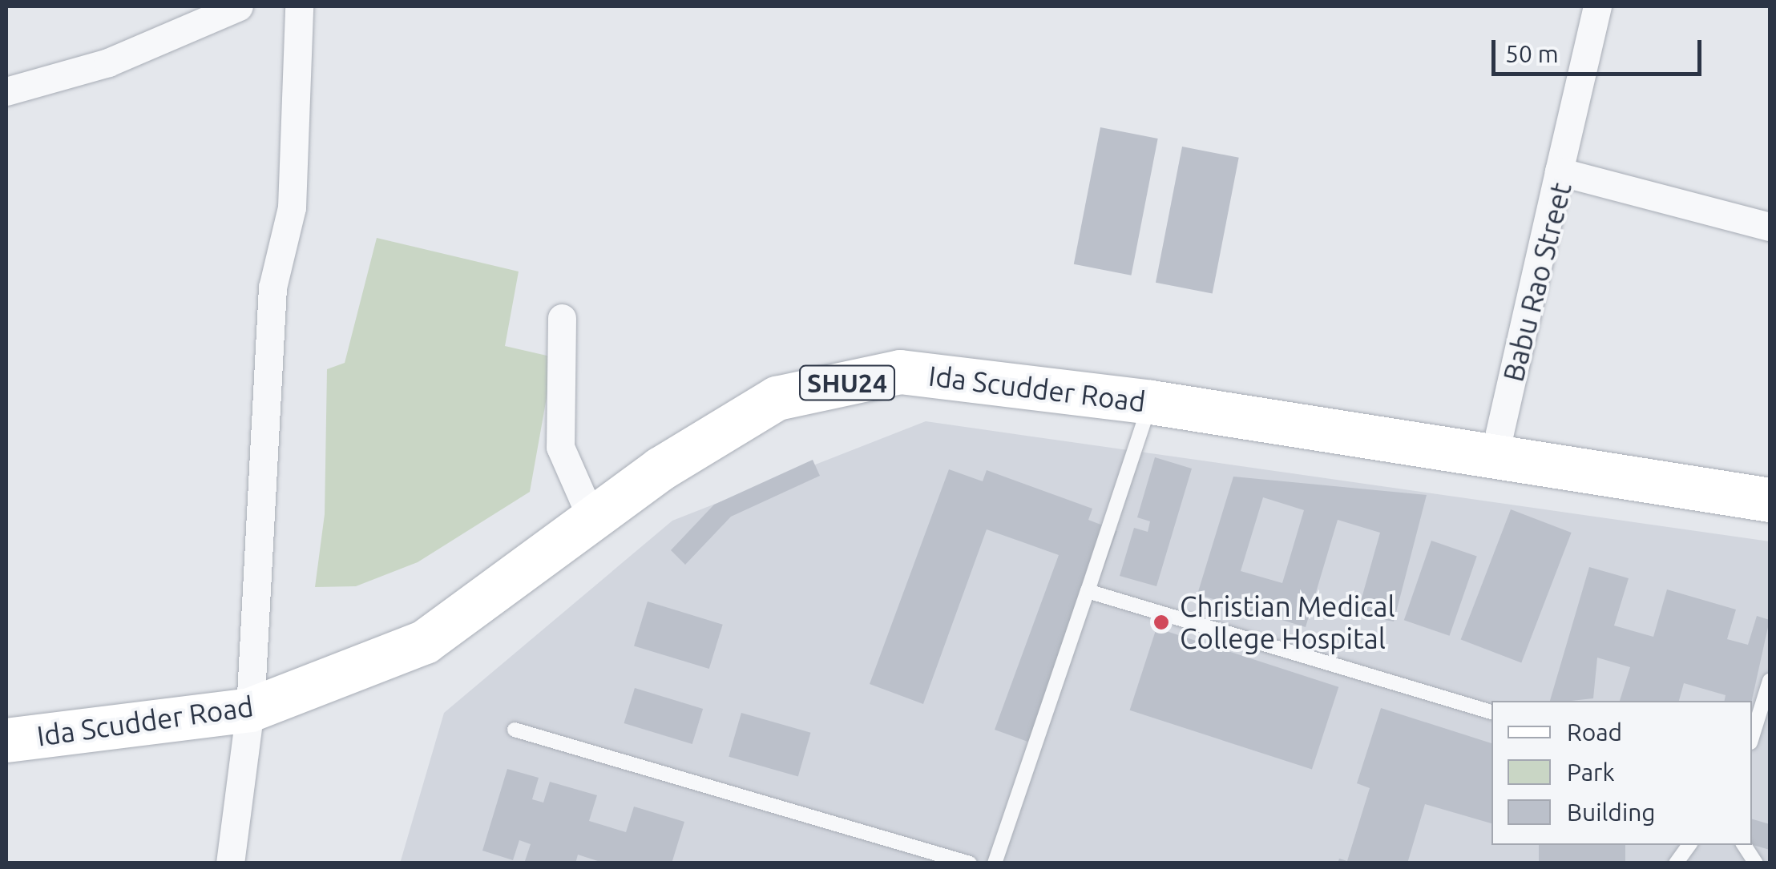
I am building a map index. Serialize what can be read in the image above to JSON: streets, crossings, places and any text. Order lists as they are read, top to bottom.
{
  "streets": {
    "main road": ["SHU24", "Ida Scudder Road"],
    "street": ["Babu Rao Street"]
  },
  "crossings": [
    ["Babu Rao Street", "Ida Scudder Road"]
  ],
  "places": ["Christian Medical College Hospital"],
  "legend": ["Road", "Park", "Building"],
  "scale_bar": "50 m"
}
